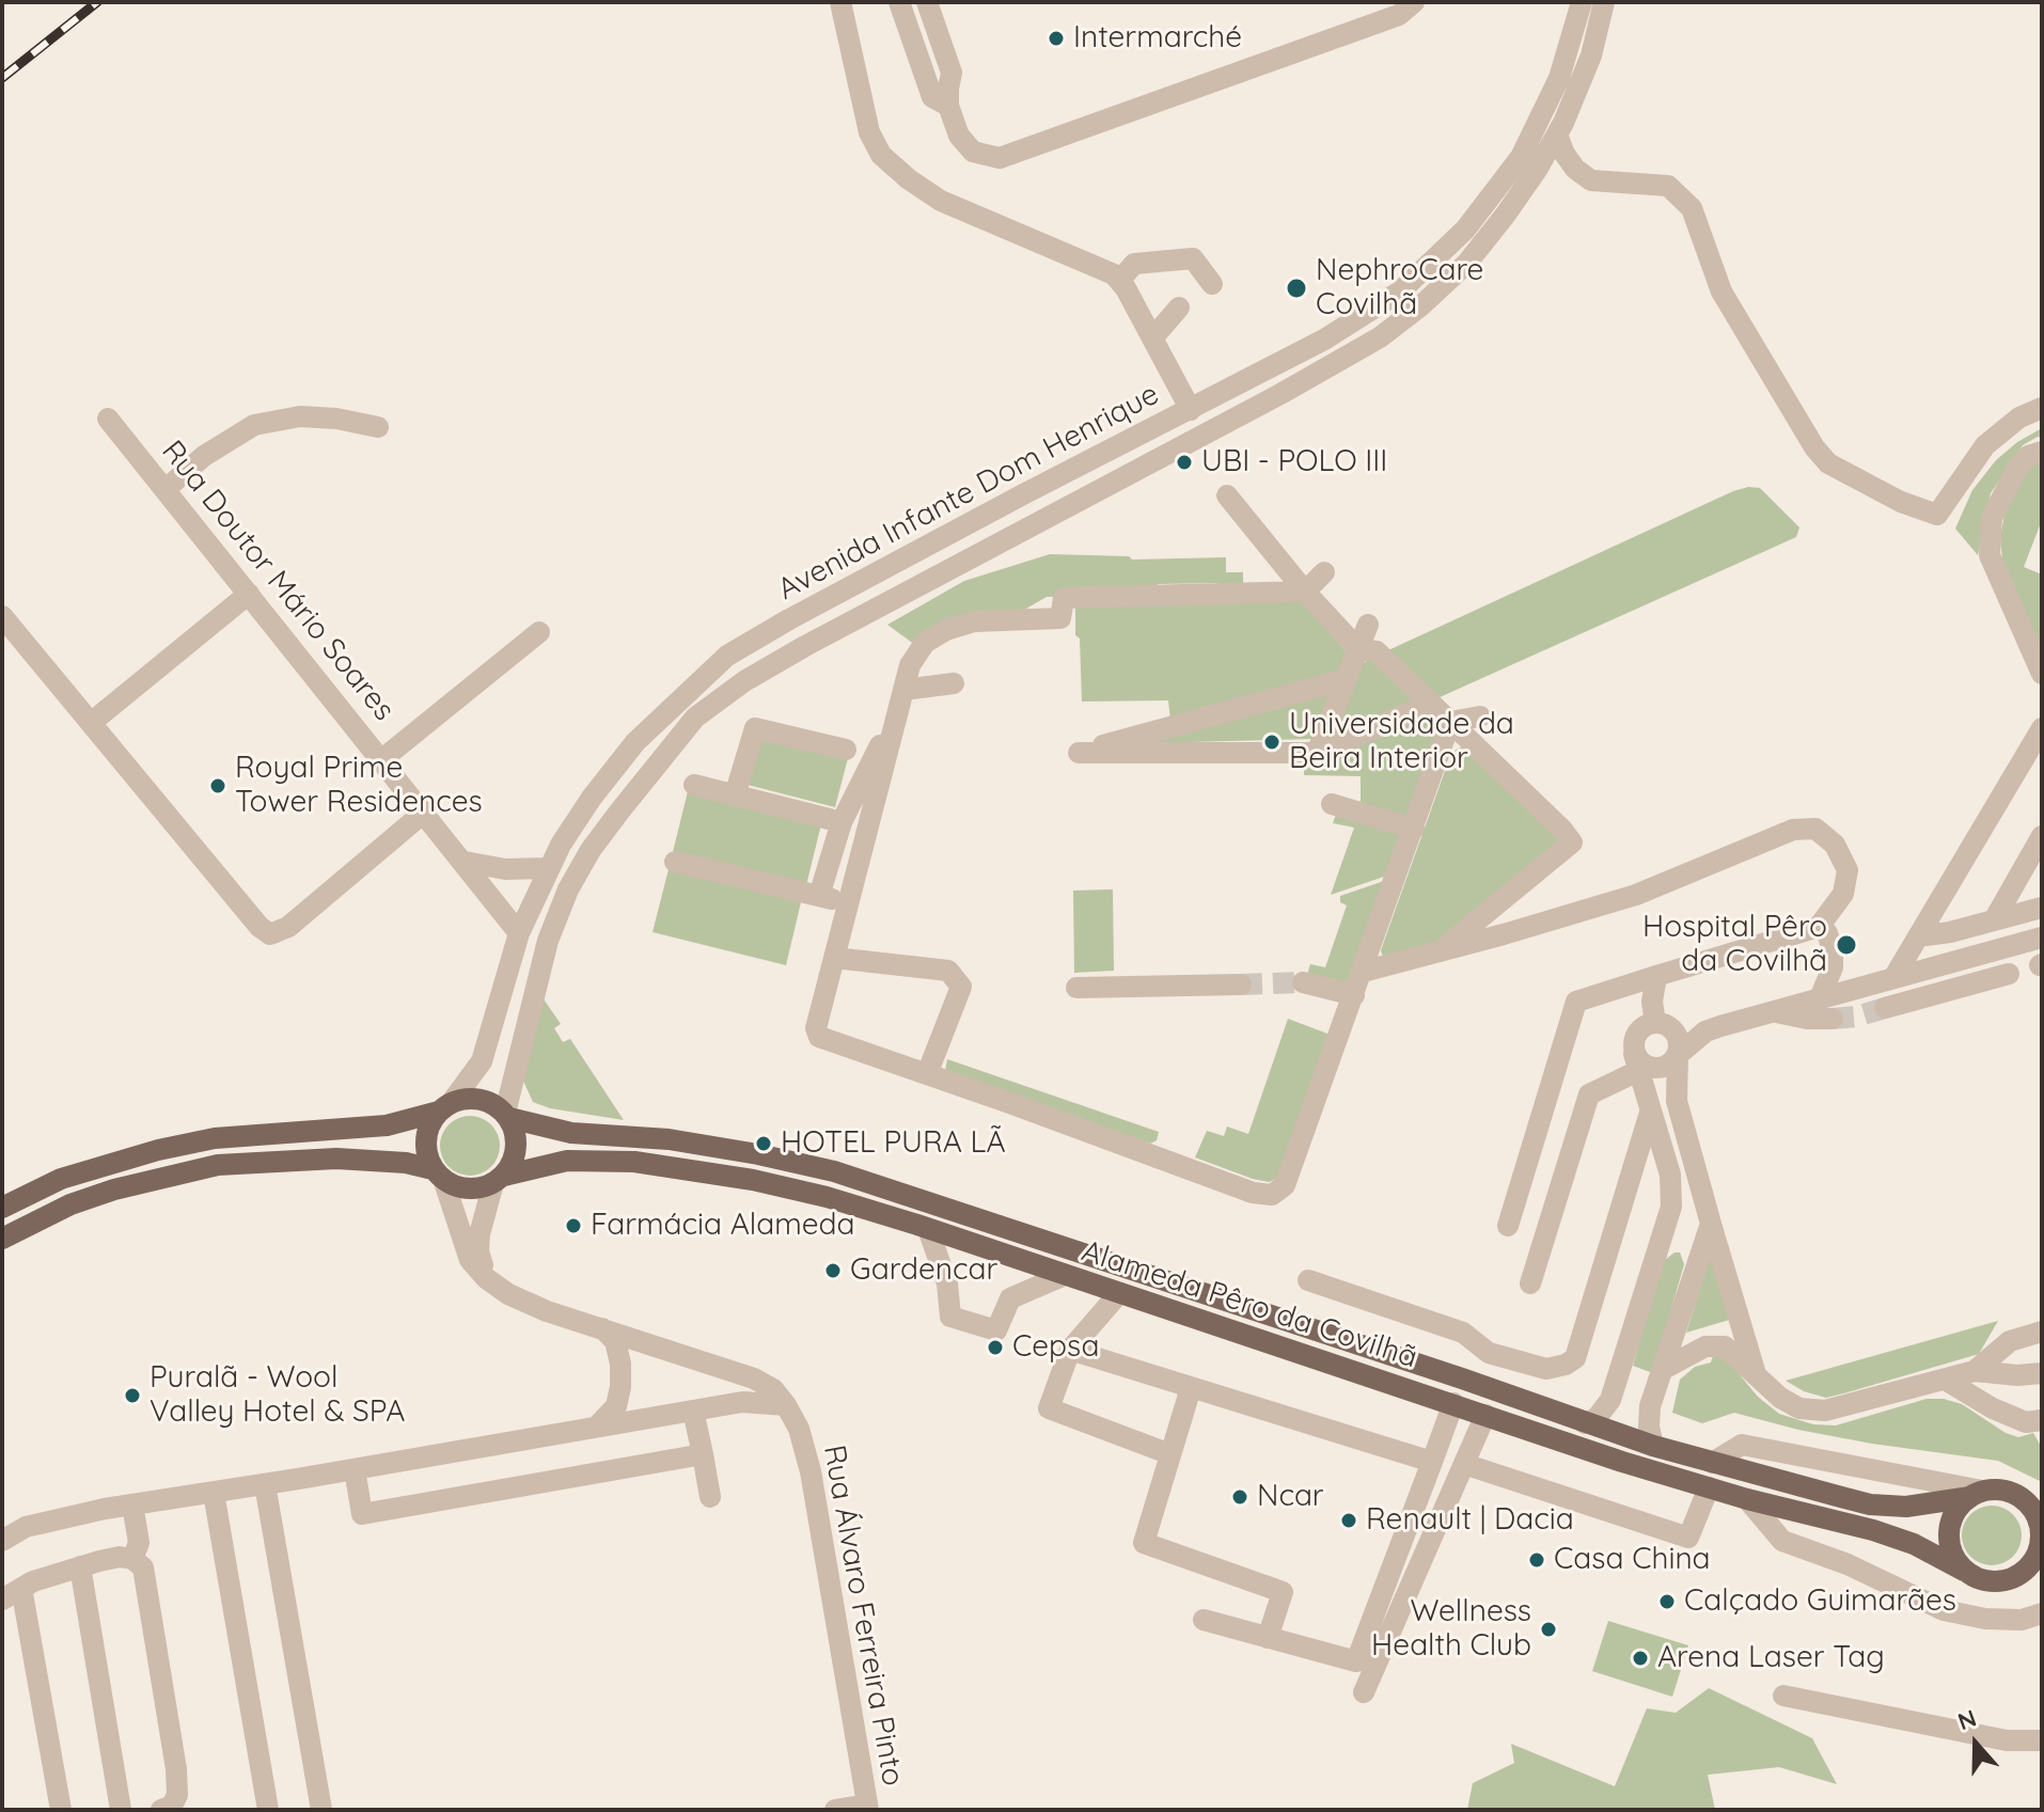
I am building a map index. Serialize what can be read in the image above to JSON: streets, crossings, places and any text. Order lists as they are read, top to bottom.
{
  "streets": {
    "main road": ["Alameda Pêro da Covilhã"],
    "street": ["Avenida Infante Dom Henrique", "Rua Doutor Mário Soares", "Rua Álvaro Ferreira Pinto"]
  },
  "crossings": [
    ["Avenida Infante Dom Henrique", "Rua Doutor Mário Soares"],
    ["Avenida Infante Dom Henrique", "Alameda Pêro da Covilhã"],
    ["Avenida Infante Dom Henrique", "Rua Álvaro Ferreira Pinto"],
    ["Alameda Pêro da Covilhã", "Rua Álvaro Ferreira Pinto"]
  ],
  "places": [
    "Intermarché",
    "NephroCare Covilhã",
    "UBI - POLO III",
    "Universidade da Beira Interior",
    "Royal Prime Tower Residences",
    "Hospital Pêro da Covilhã",
    "HOTEL PURA LÃ",
    "Farmácia Alameda",
    "Gardencar",
    "Cepsa",
    "Puralã - Wool Valley Hotel & SPA",
    "Ncar",
    "Renault | Dacia",
    "Casa China",
    "Calçado Guimarães",
    "Wellness Health Club",
    "Arena Laser Tag"
  ],
  "north": "top"
}
